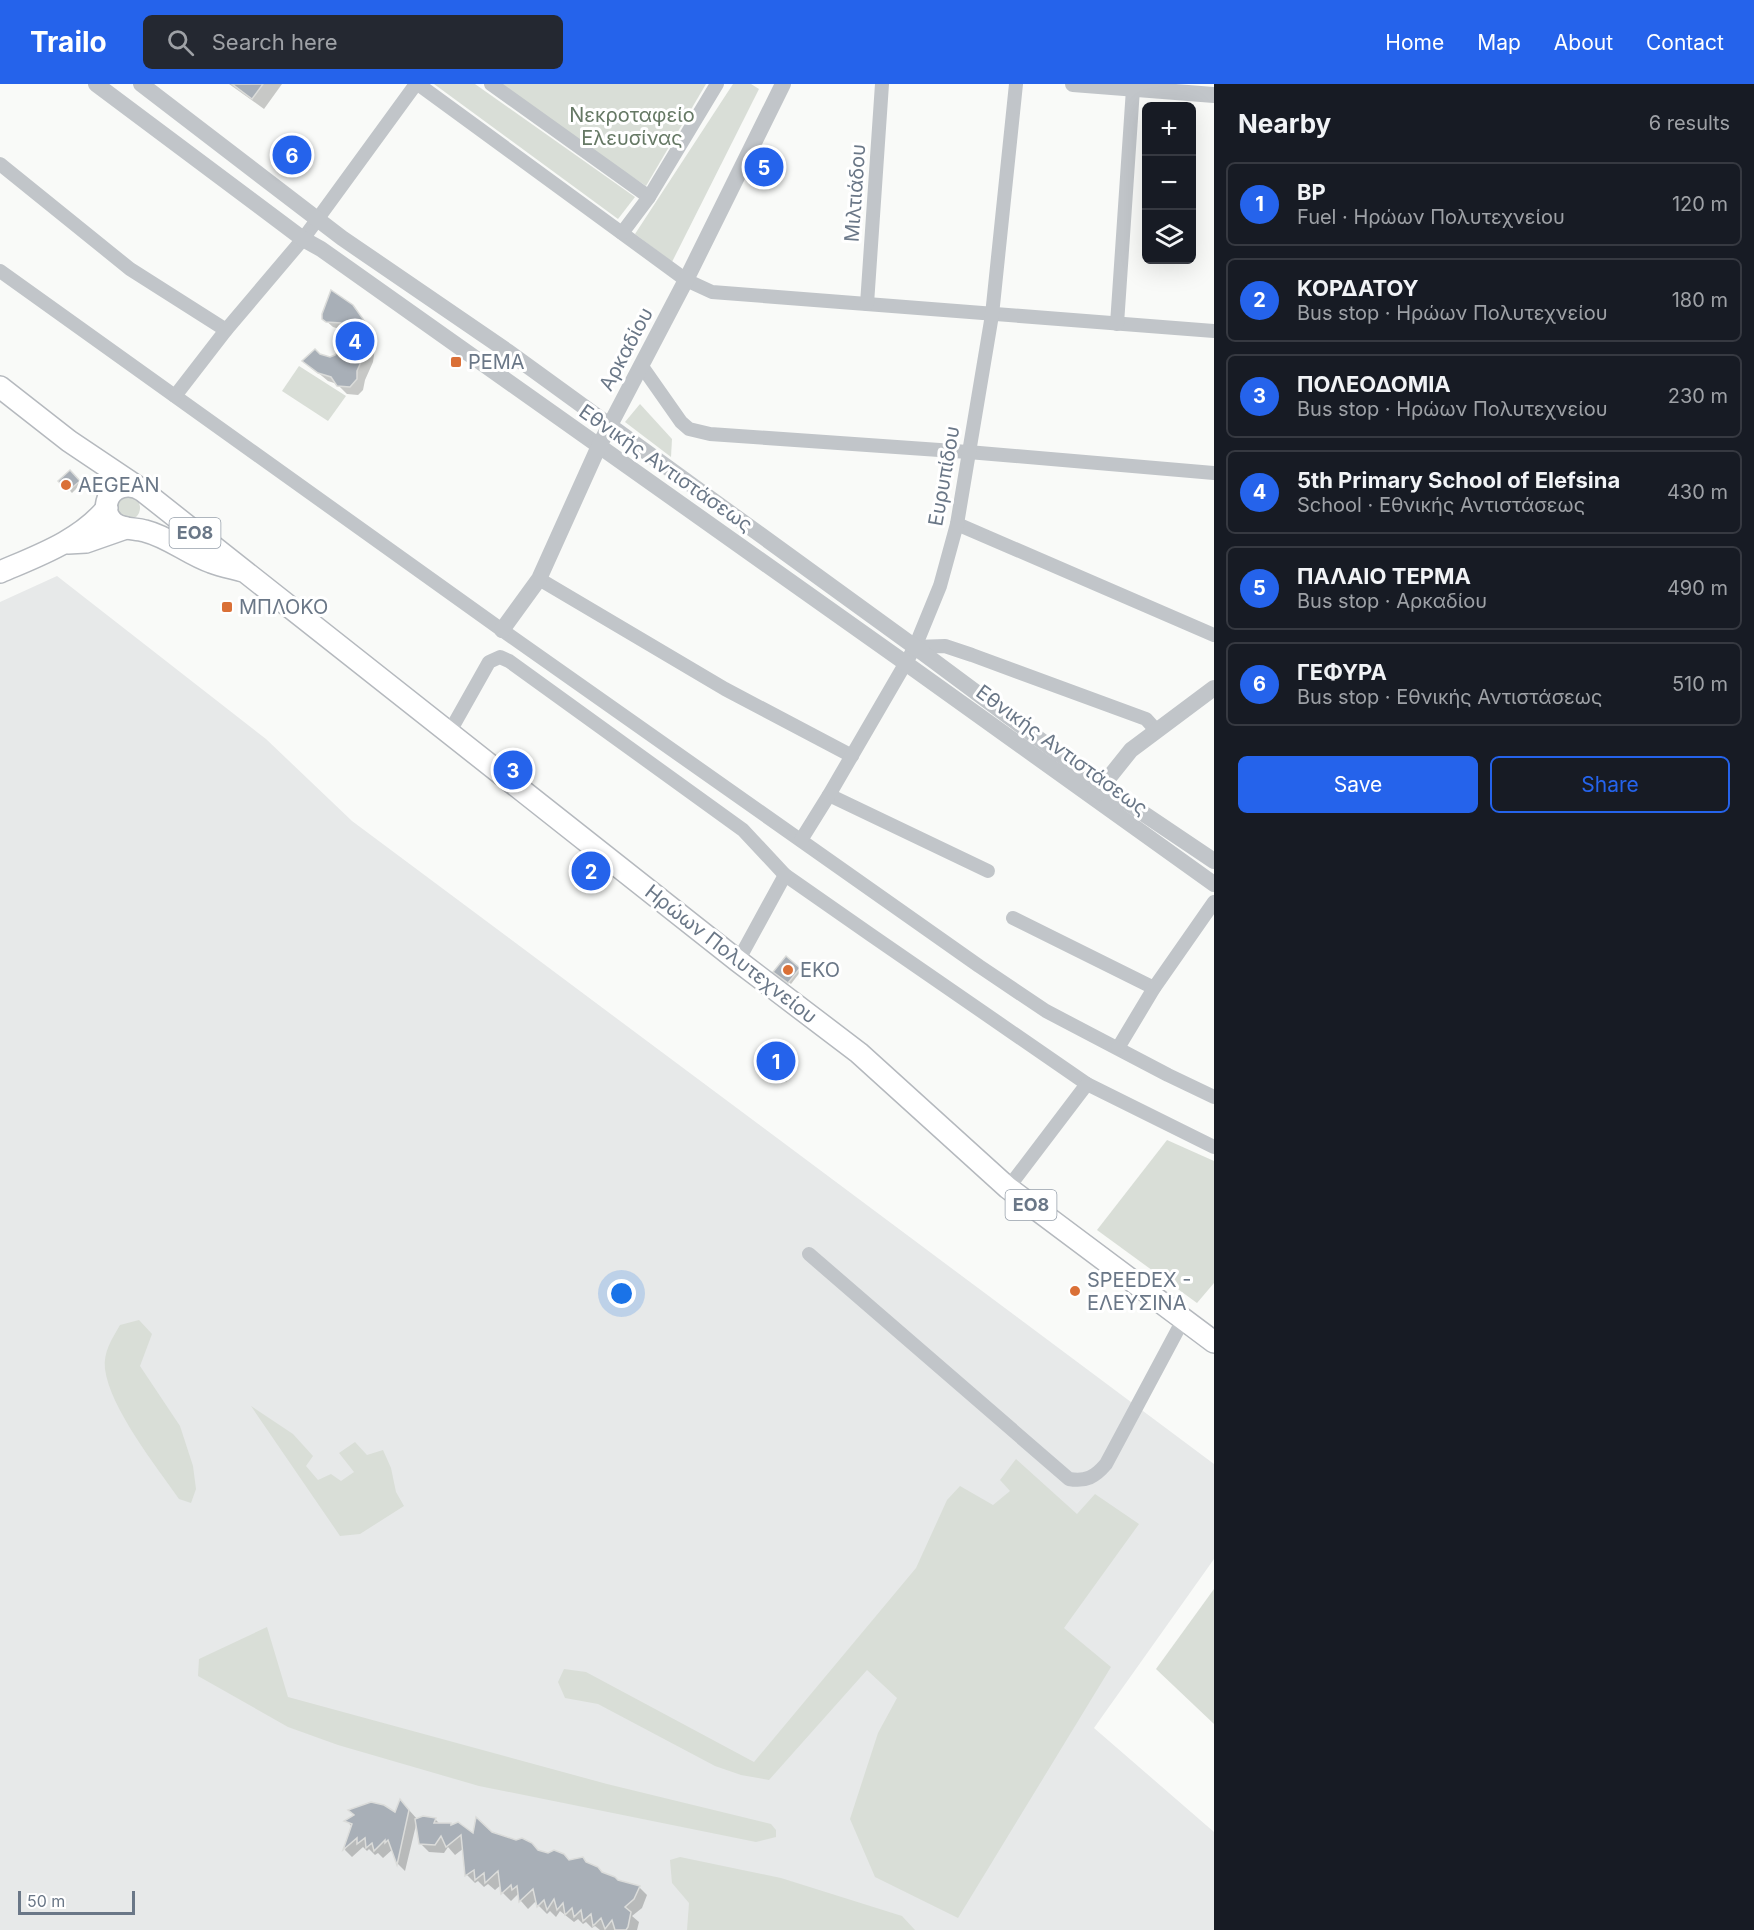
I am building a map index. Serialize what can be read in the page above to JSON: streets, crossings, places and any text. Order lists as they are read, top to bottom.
{
  "streets": {
    "main road": ["ΕΟ8", "Ηρώων Πολυτεχνείου"],
    "street": [
      "Μιλτιάδου",
      "Αρκαδίου",
      "Εθνικής Αντιστάσεως",
      "Ευρυπίδου"
    ]
  },
  "crossings": [
    ["Αρκαδίου", "Εθνικής Αντιστάσεως"],
    ["Εθνικής Αντιστάσεως", "Ευρυπίδου"],
    ["ΕΟ8", "Ηρώων Πολυτεχνείου"]
  ],
  "parks": ["Νεκροταφείο Ελευσίνας"],
  "places": {
    "transit": ["ΡΕΜΑ", "ΜΠΛΟΚΟ"],
    "other": ["AEGEAN", "EKO", "SPEEDEX - ΕΛΕΥΣΙΝΑ"]
  },
  "scale_bar": "50 m",
  "page": {
    "header": "Trailo",
    "search": "Search here",
    "nav": [
      "Home",
      "Map",
      "About",
      "Contact"
    ],
    "heading": ["Nearby", "6 results"],
    "map_buttons": ["+", "−"],
    "pins": [
      "6",
      "5",
      "4",
      "3",
      "2",
      "1"
    ],
    "list": [
      {
        "mark": "1",
        "name": "BP",
        "note": "Fuel · Ηρώων Πολυτεχνείου",
        "value": "120 m"
      },
      {
        "mark": "2",
        "name": "ΚΟΡΔΑΤΟΥ",
        "note": "Bus stop · Ηρώων Πολυτεχνείου",
        "value": "180 m"
      },
      {
        "mark": "3",
        "name": "ΠΟΛΕΟΔΟΜΙΑ",
        "note": "Bus stop · Ηρώων Πολυτεχνείου",
        "value": "230 m"
      },
      {
        "mark": "4",
        "name": "5th Primary School of Elefsina",
        "note": "School · Εθνικής Αντιστάσεως",
        "value": "430 m"
      },
      {
        "mark": "5",
        "name": "ΠΑΛΑΙΟ ΤΕΡΜΑ",
        "note": "Bus stop · Αρκαδίου",
        "value": "490 m"
      },
      {
        "mark": "6",
        "name": "ΓΕΦΥΡΑ",
        "note": "Bus stop · Εθνικής Αντιστάσεως",
        "value": "510 m"
      }
    ],
    "buttons": ["Save", "Share"],
    "scale": "50 m"
  }
}
